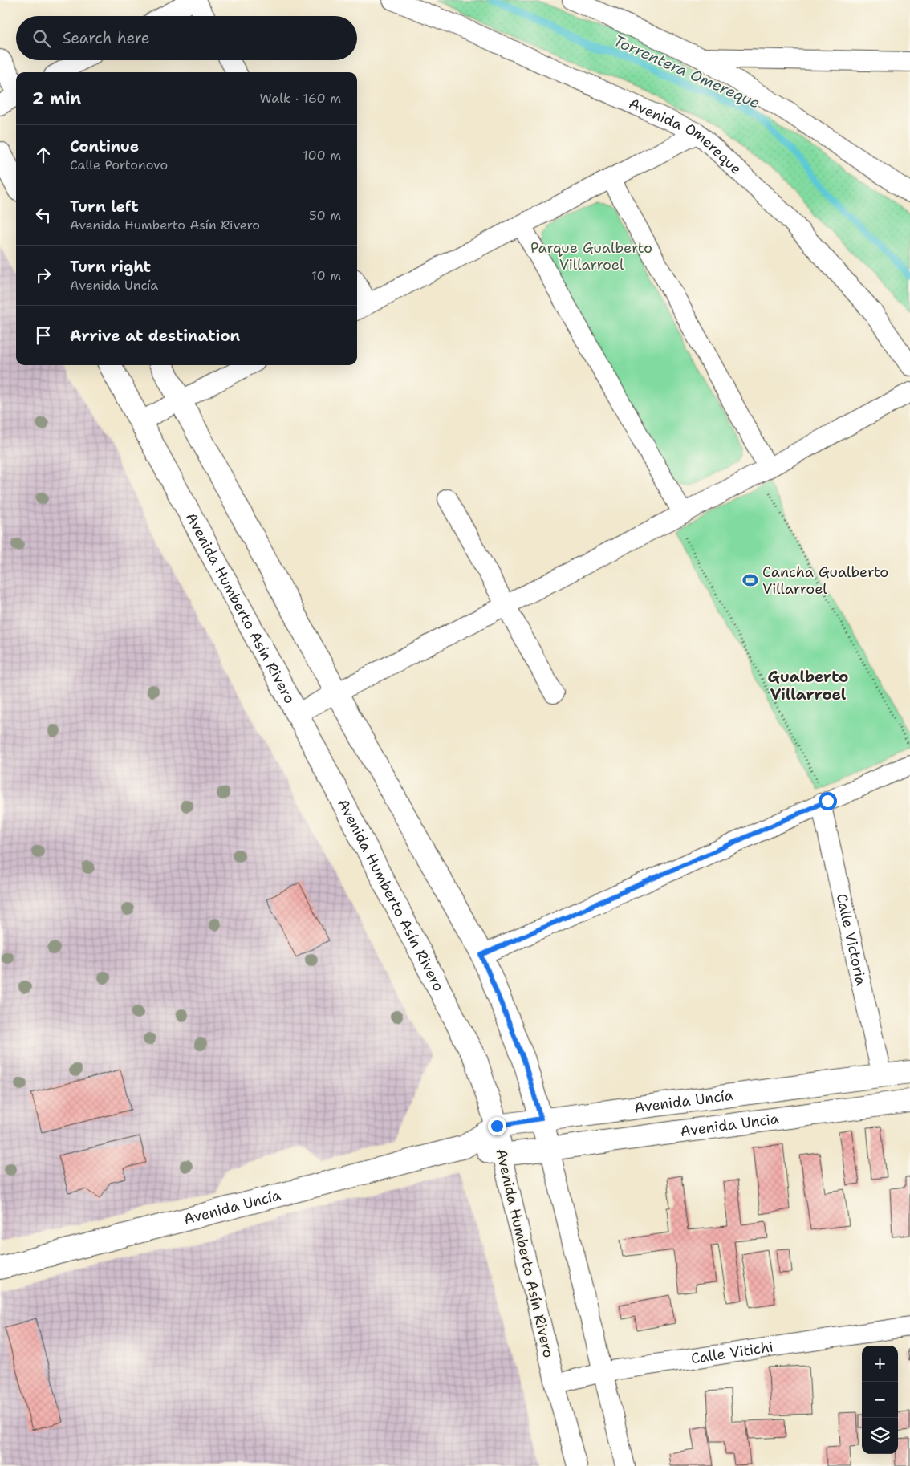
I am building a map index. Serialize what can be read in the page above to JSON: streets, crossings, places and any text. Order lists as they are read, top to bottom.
{
  "streets": {
    "street": [
      "Avenida Omereque",
      "Avenida Humberto Asín Rivero",
      "Calle Victoria",
      "Avenida Uncía",
      "Avenida Uncia",
      "Calle Vitichi"
    ]
  },
  "crossings": [
    ["Avenida Humberto Asín Rivero", "Avenida Uncía"],
    ["Avenida Humberto Asín Rivero", "Calle Vitichi"],
    ["Calle Victoria", "Avenida Uncía"],
    ["Avenida Uncía", "Avenida Uncia"]
  ],
  "districts": ["Gualberto Villarroel"],
  "water": ["Torrentera Omereque"],
  "parks": ["Parque Gualberto Villarroel"],
  "places": {
    "sports": ["Cancha Gualberto Villarroel"]
  },
  "page": {
    "search": "Search here",
    "heading": ["2 min", "Walk · 160 m"],
    "list": [
      ["Continue", "Calle Portonovo", "100 m"],
      ["Turn left", "Avenida Humberto Asín Rivero", "50 m"],
      ["Turn right", "Avenida Uncía", "10 m"],
      "Arrive at destination"
    ],
    "map_buttons": ["+", "−"]
  }
}
